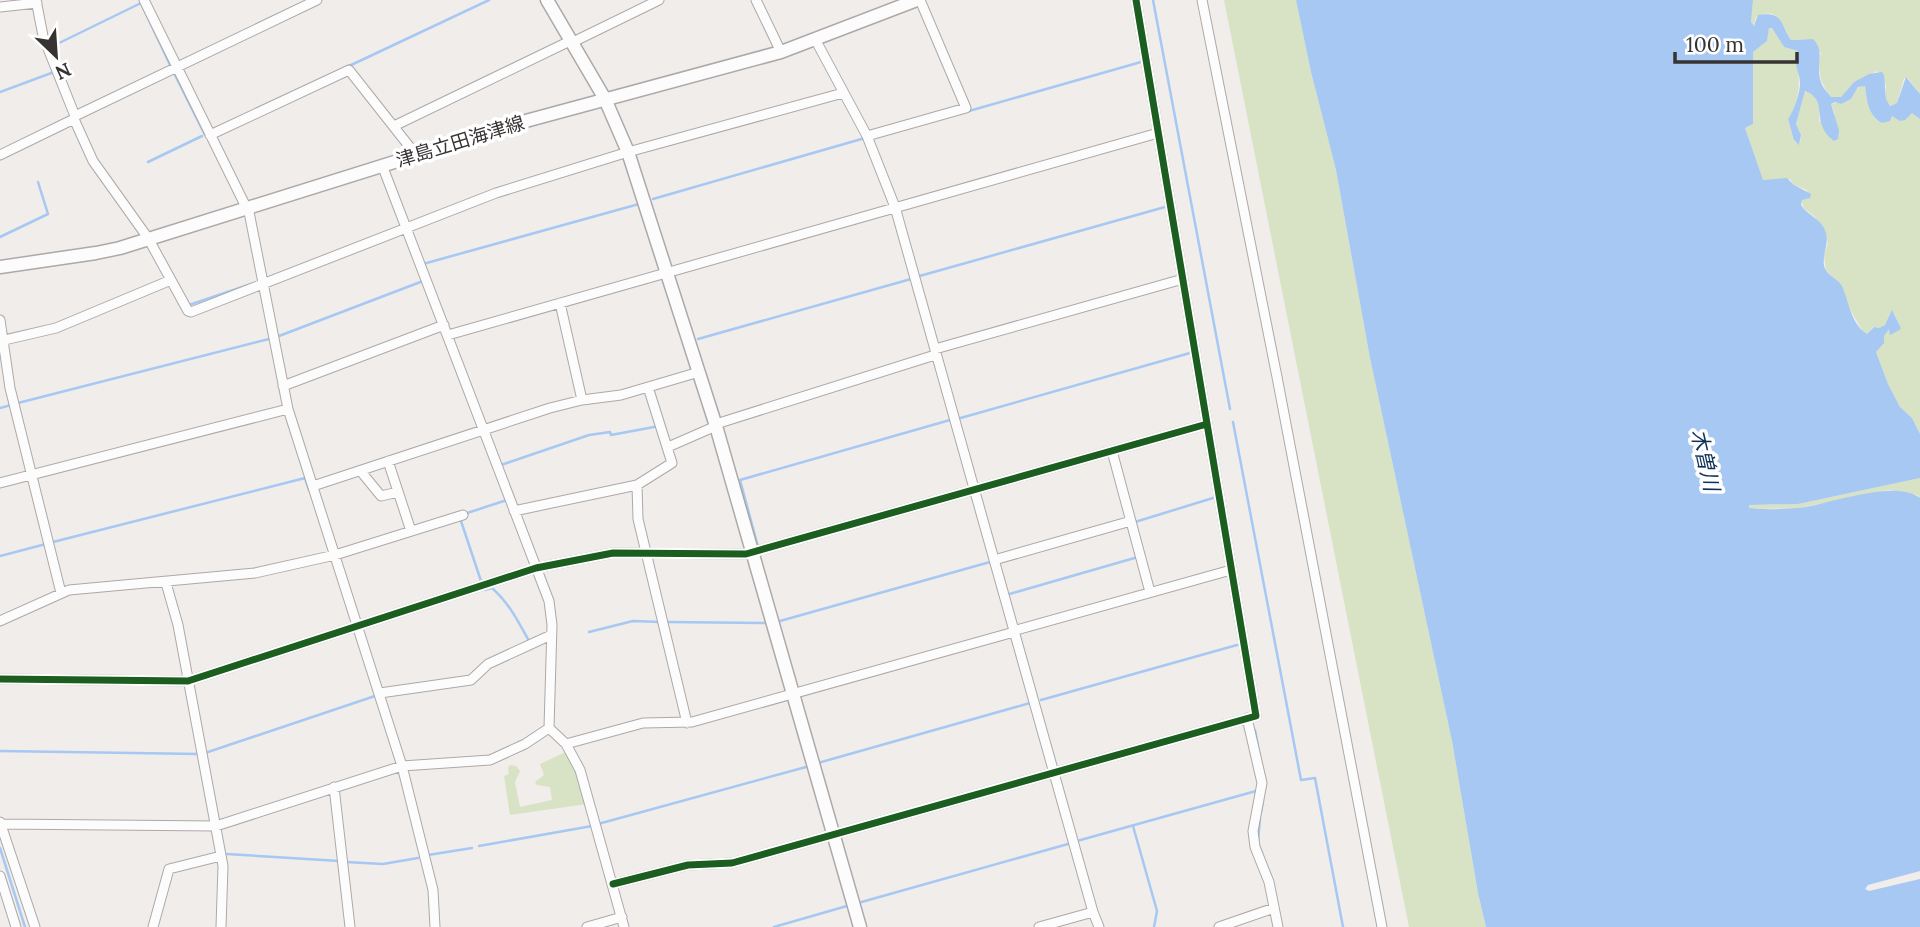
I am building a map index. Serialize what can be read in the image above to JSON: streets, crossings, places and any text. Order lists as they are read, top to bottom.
{
  "streets": {
    "street": ["津島立田海津線"]
  },
  "water": ["木曽川"],
  "scale_bar": "100 m",
  "north": "bottom right"
}
